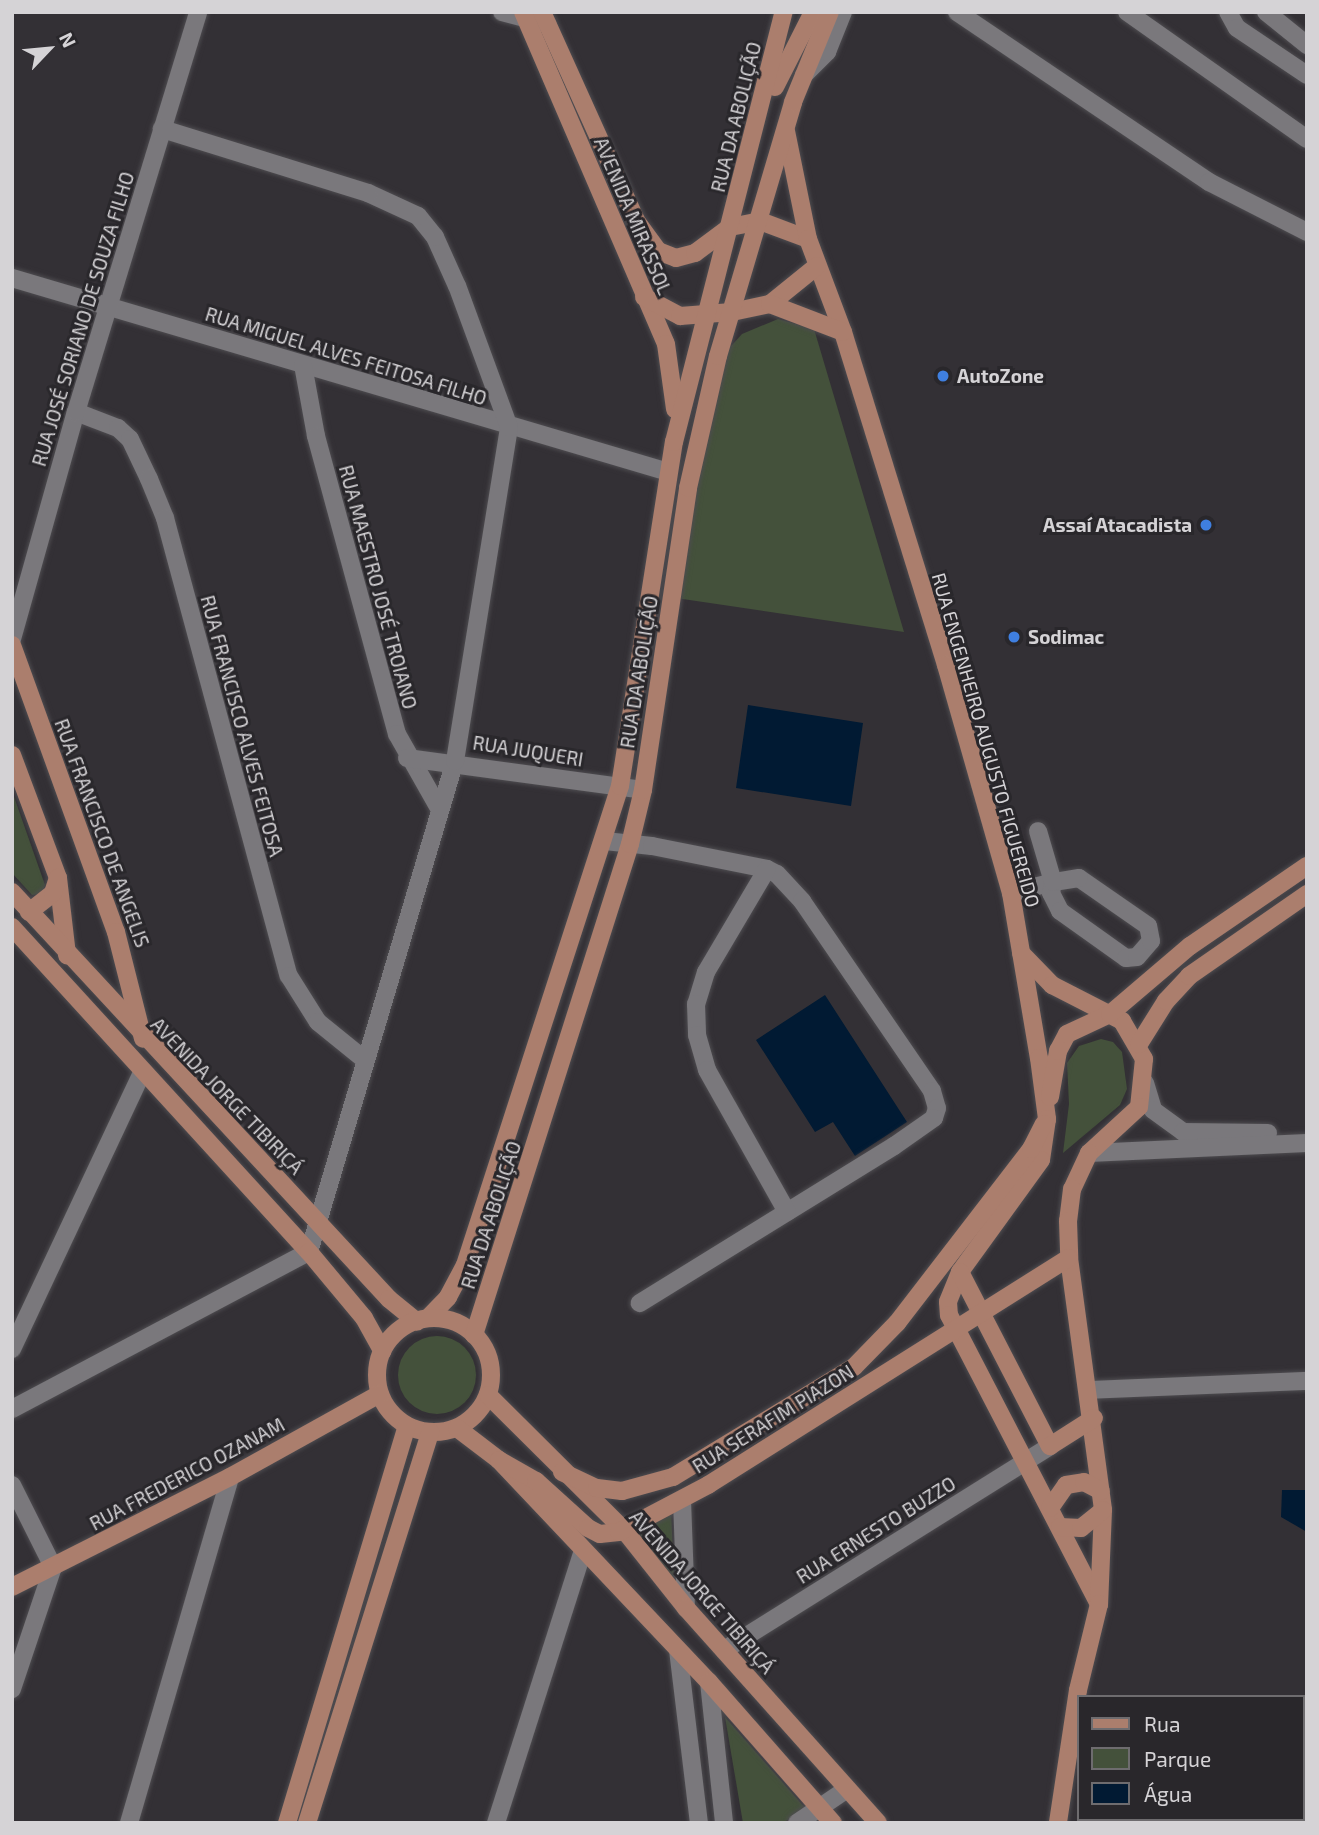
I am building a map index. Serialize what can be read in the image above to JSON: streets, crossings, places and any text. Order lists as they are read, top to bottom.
{
  "streets": {
    "main road": [
      "RUA DA ABOLIÇÃO",
      "AVENIDA MIRASSOL",
      "RUA ENGENHEIRO AUGUSTO FIGUEREIDO",
      "RUA FRANCISCO DE ANGELIS",
      "AVENIDA JORGE TIBIRIÇÁ",
      "RUA SERAFIM PIAZON",
      "RUA FREDERICO OZANAM"
    ],
    "street": [
      "RUA JOSÉ SORIANO DE SOUZA FILHO",
      "RUA MIGUEL ALVES FEITOSA FILHO",
      "RUA MAESTRO JOSÉ TROIANO",
      "RUA FRANCISCO ALVES FEITOSA",
      "RUA JUQUERI",
      "RUA ERNESTO BUZZO"
    ]
  },
  "crossings": [
    ["RUA DA ABOLIÇÃO", "AVENIDA MIRASSOL"],
    ["RUA DA ABOLIÇÃO", "RUA MIGUEL ALVES FEITOSA FILHO"],
    ["RUA DA ABOLIÇÃO", "RUA ENGENHEIRO AUGUSTO FIGUEREIDO"],
    ["RUA DA ABOLIÇÃO", "RUA JUQUERI"],
    ["RUA DA ABOLIÇÃO", "AVENIDA JORGE TIBIRIÇÁ"],
    ["RUA DA ABOLIÇÃO", "RUA FREDERICO OZANAM"],
    ["RUA JOSÉ SORIANO DE SOUZA FILHO", "RUA MIGUEL ALVES FEITOSA FILHO"],
    ["RUA JOSÉ SORIANO DE SOUZA FILHO", "RUA FRANCISCO ALVES FEITOSA"],
    ["RUA MIGUEL ALVES FEITOSA FILHO", "RUA MAESTRO JOSÉ TROIANO"],
    ["RUA MAESTRO JOSÉ TROIANO", "RUA JUQUERI"],
    ["RUA ENGENHEIRO AUGUSTO FIGUEREIDO", "RUA SERAFIM PIAZON"],
    ["RUA ENGENHEIRO AUGUSTO FIGUEREIDO", "RUA ERNESTO BUZZO"],
    ["RUA FRANCISCO DE ANGELIS", "AVENIDA JORGE TIBIRIÇÁ"],
    ["AVENIDA JORGE TIBIRIÇÁ", "RUA SERAFIM PIAZON"],
    ["AVENIDA JORGE TIBIRIÇÁ", "RUA FREDERICO OZANAM"],
    ["AVENIDA JORGE TIBIRIÇÁ", "RUA ERNESTO BUZZO"]
  ],
  "places": ["AutoZone", "Assaí Atacadista", "Sodimac"],
  "legend": ["Rua", "Parque", "Água"],
  "north": "top right"
}
